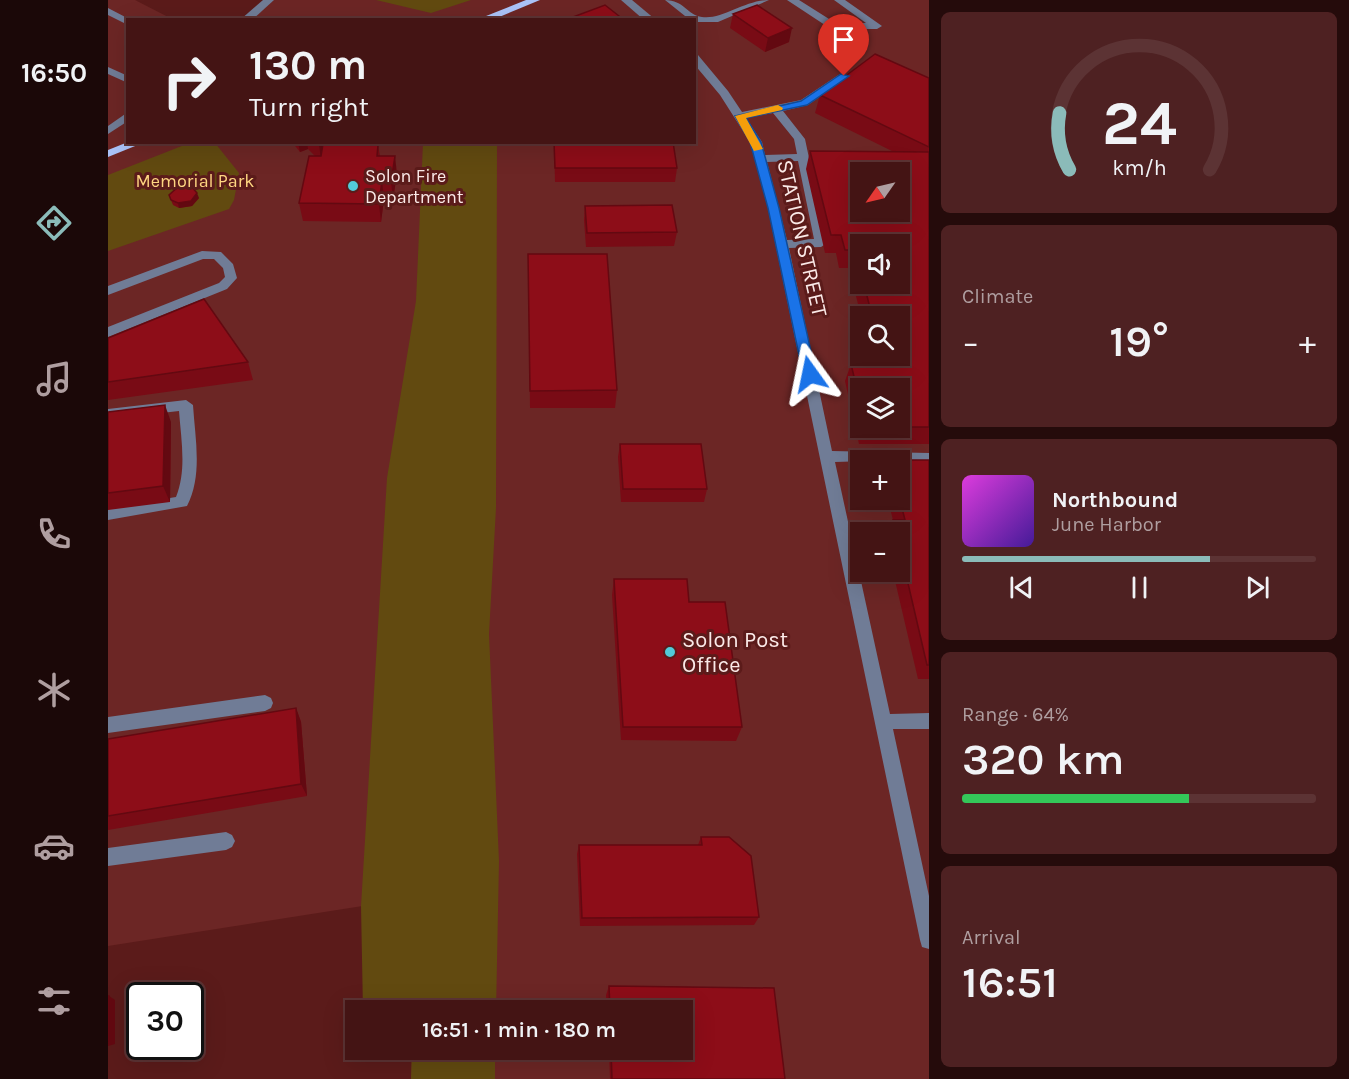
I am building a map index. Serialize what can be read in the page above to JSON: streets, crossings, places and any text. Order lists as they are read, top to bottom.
{
  "streets": {
    "street": ["STATION STREET"]
  },
  "parks": ["Memorial Park"],
  "places": ["Solon Fire Department", "Solon Post Office"],
  "north": "bottom left",
  "page": {
    "tabs": "16:50",
    "turn": ["130 m", "Turn right"],
    "map_buttons": ["+", "−"],
    "tile": [
      "Climate",
      ["Range · 64%", "320 km"],
      ["Arrival", "16:51"]
    ],
    "heat": ["−", "19°", "+"],
    "song": ["Northbound", "June Harbor"],
    "limit": "30",
    "trip": "16:51 · 1 min · 180 m",
    "gauge": ["24", "km/h"]
  }
}
